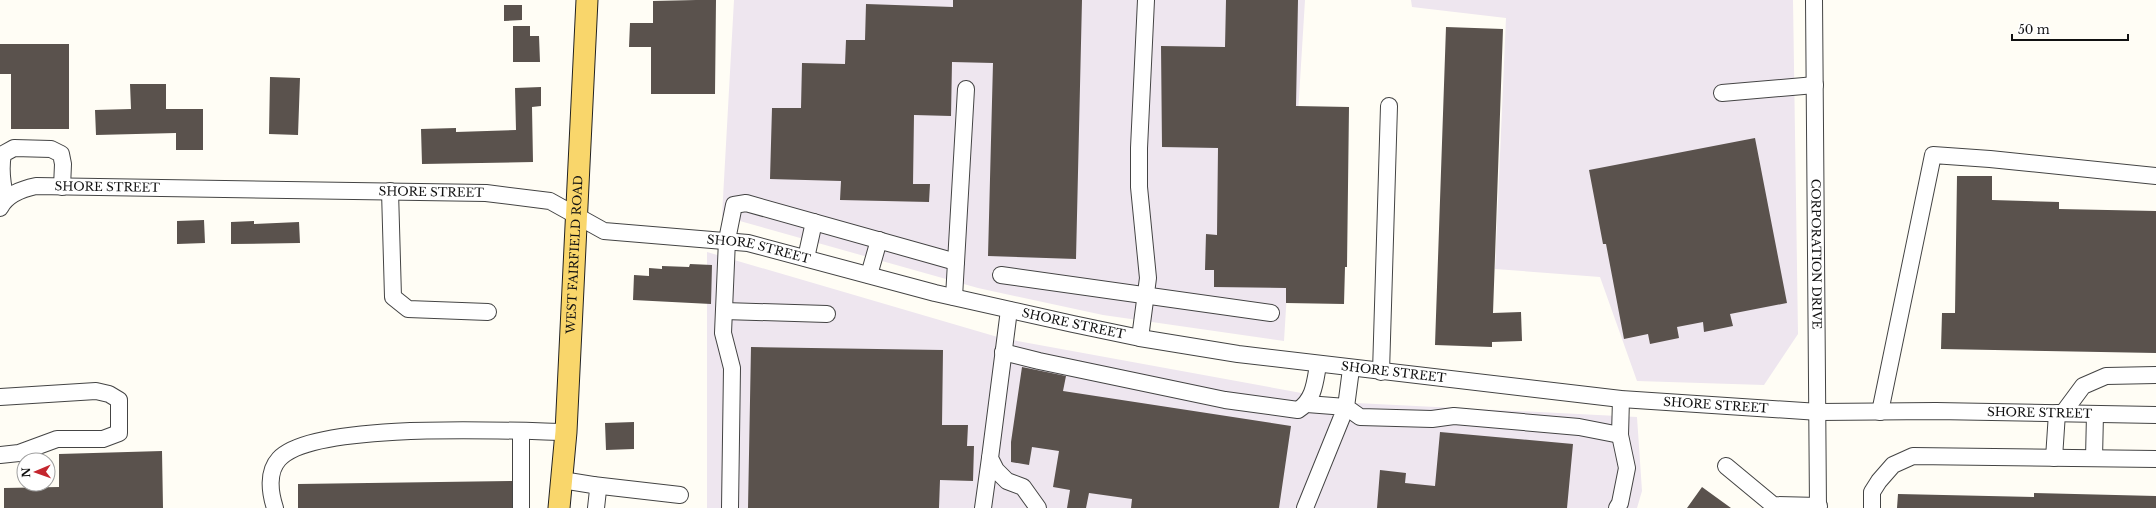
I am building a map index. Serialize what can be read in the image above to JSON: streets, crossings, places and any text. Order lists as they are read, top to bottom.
{
  "streets": {
    "main road": ["WEST FAIRFIELD ROAD"],
    "street": ["SHORE STREET", "CORPORATION DRIVE"]
  },
  "crossings": [
    ["SHORE STREET", "WEST FAIRFIELD ROAD"],
    ["SHORE STREET", "CORPORATION DRIVE"]
  ],
  "scale_bar": "50 m",
  "north": "left"
}
